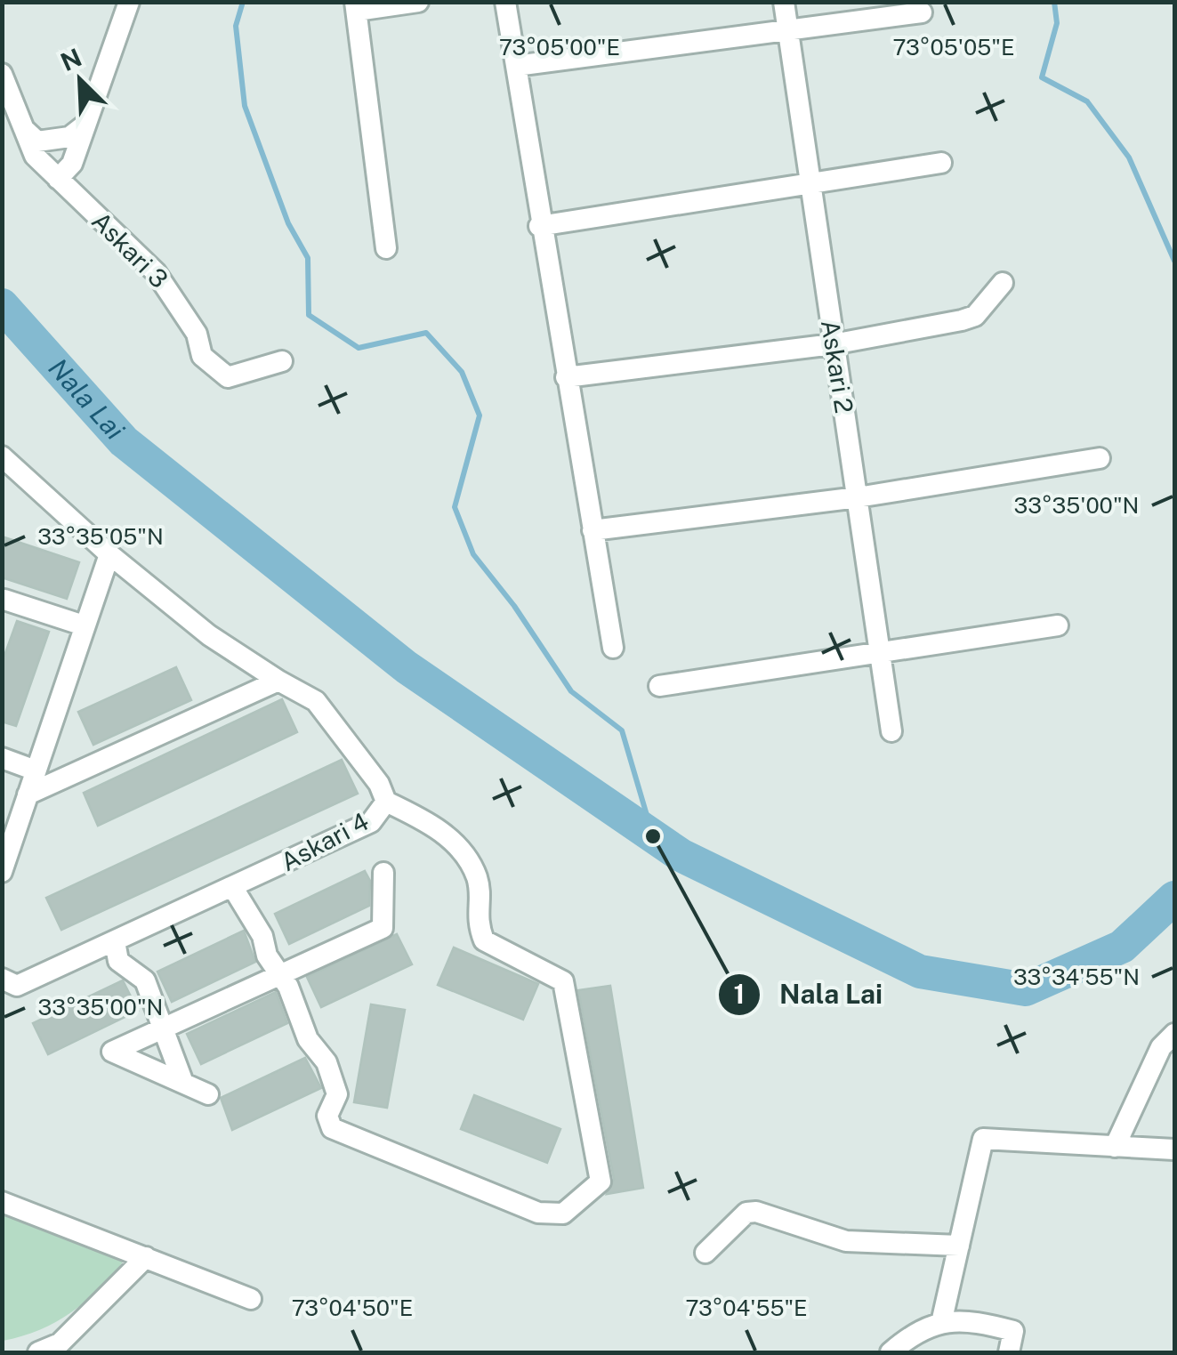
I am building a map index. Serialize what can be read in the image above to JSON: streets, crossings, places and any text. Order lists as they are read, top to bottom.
{
  "streets": {
    "street": ["Askari 3", "Askari 2", "Askari 4"]
  },
  "water": ["Nala Lai"],
  "places": ["Nala Lai"],
  "north": "top left",
  "coordinates": [
    "73°05'00\"E",
    "73°05'05\"E",
    "33°35'00\"N",
    "33°35'05\"N",
    "33°34'55\"N",
    "73°04'50\"E",
    "73°04'55\"E"
  ]
}
